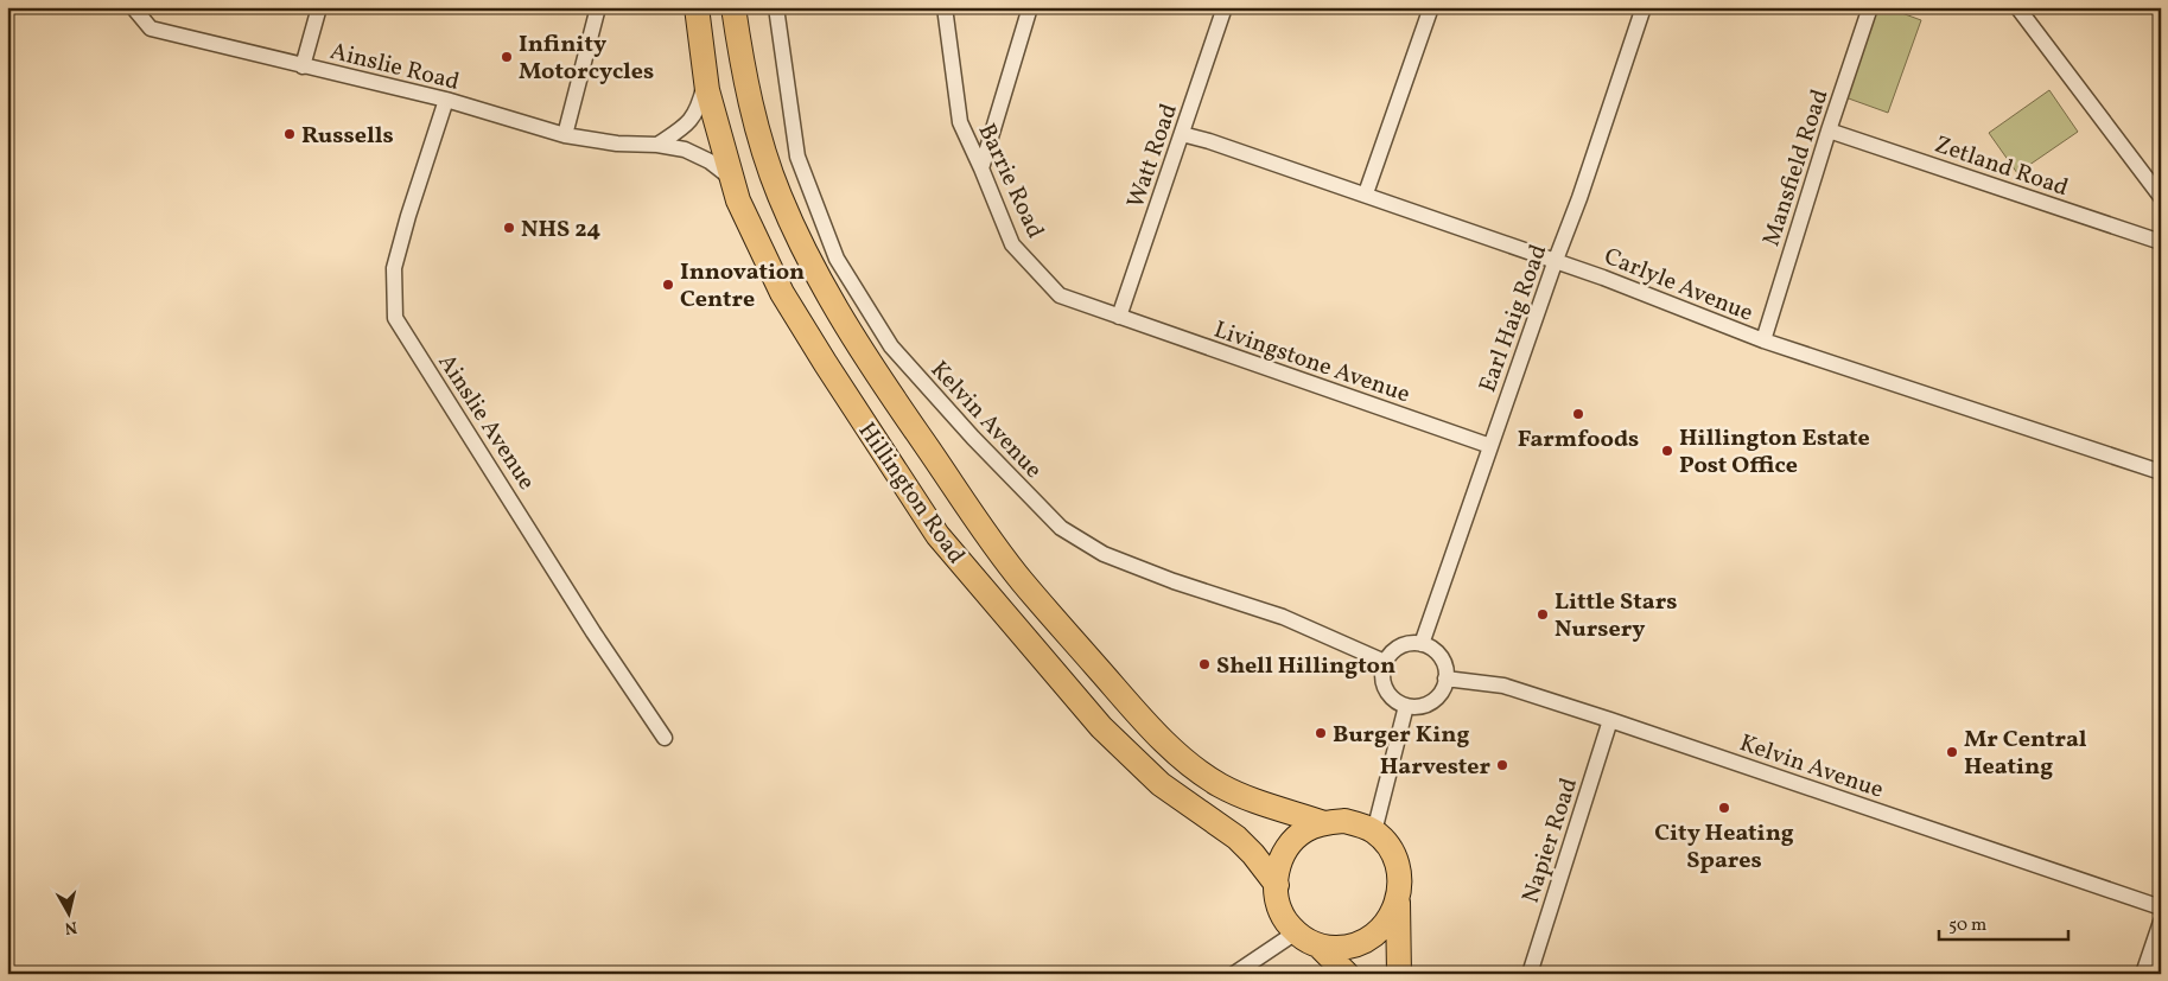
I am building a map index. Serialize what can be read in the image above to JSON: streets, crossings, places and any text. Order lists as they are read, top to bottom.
{
  "streets": {
    "main road": ["Hillington Road"],
    "street": [
      "Ainslie Road",
      "Watt Road",
      "Zetland Road",
      "Mansfield Road",
      "Barrie Road",
      "Carlyle Avenue",
      "Earl Haig Road",
      "Livingstone Avenue",
      "Kelvin Avenue",
      "Ainslie Avenue",
      "Napier Road"
    ]
  },
  "crossings": [
    ["Ainslie Road", "Ainslie Avenue"],
    ["Ainslie Road", "Hillington Road"],
    ["Watt Road", "Barrie Road"],
    ["Watt Road", "Carlyle Avenue"],
    ["Watt Road", "Livingstone Avenue"],
    ["Zetland Road", "Mansfield Road"],
    ["Mansfield Road", "Carlyle Avenue"],
    ["Barrie Road", "Livingstone Avenue"],
    ["Carlyle Avenue", "Earl Haig Road"],
    ["Earl Haig Road", "Livingstone Avenue"],
    ["Earl Haig Road", "Kelvin Avenue"],
    ["Kelvin Avenue", "Napier Road"]
  ],
  "places": [
    "Infinity Motorcycles",
    "Russells",
    "NHS 24",
    "Innovation Centre",
    "Farmfoods",
    "Hillington Estate Post Office",
    "Little Stars Nursery",
    "Shell Hillington",
    "Burger King",
    "Mr Central Heating",
    "Harvester",
    "City Heating Spares"
  ],
  "scale_bar": "50 m",
  "north": "bottom"
}
